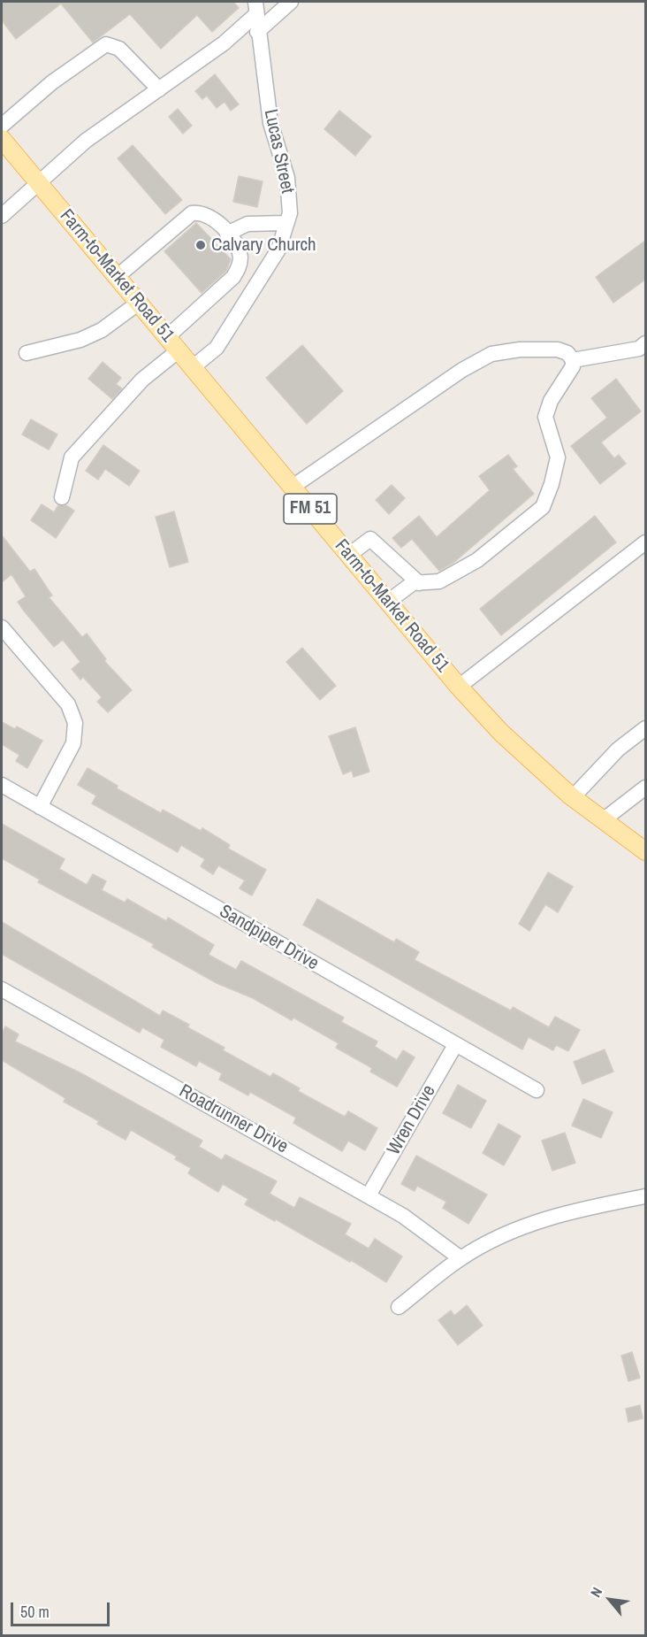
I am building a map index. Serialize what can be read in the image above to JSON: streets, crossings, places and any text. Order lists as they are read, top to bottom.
{
  "streets": {
    "main road": ["Farm-to-Market Road 51", "FM 51"],
    "street": [
      "Lucas Street",
      "Sandpiper Drive",
      "Roadrunner Drive",
      "Wren Drive"
    ]
  },
  "crossings": [
    ["Lucas Street", "Farm-to-Market Road 51"],
    ["Sandpiper Drive", "Wren Drive"],
    ["Roadrunner Drive", "Wren Drive"]
  ],
  "places": ["Calvary Church"],
  "scale_bar": "50 m",
  "north": "top left"
}
